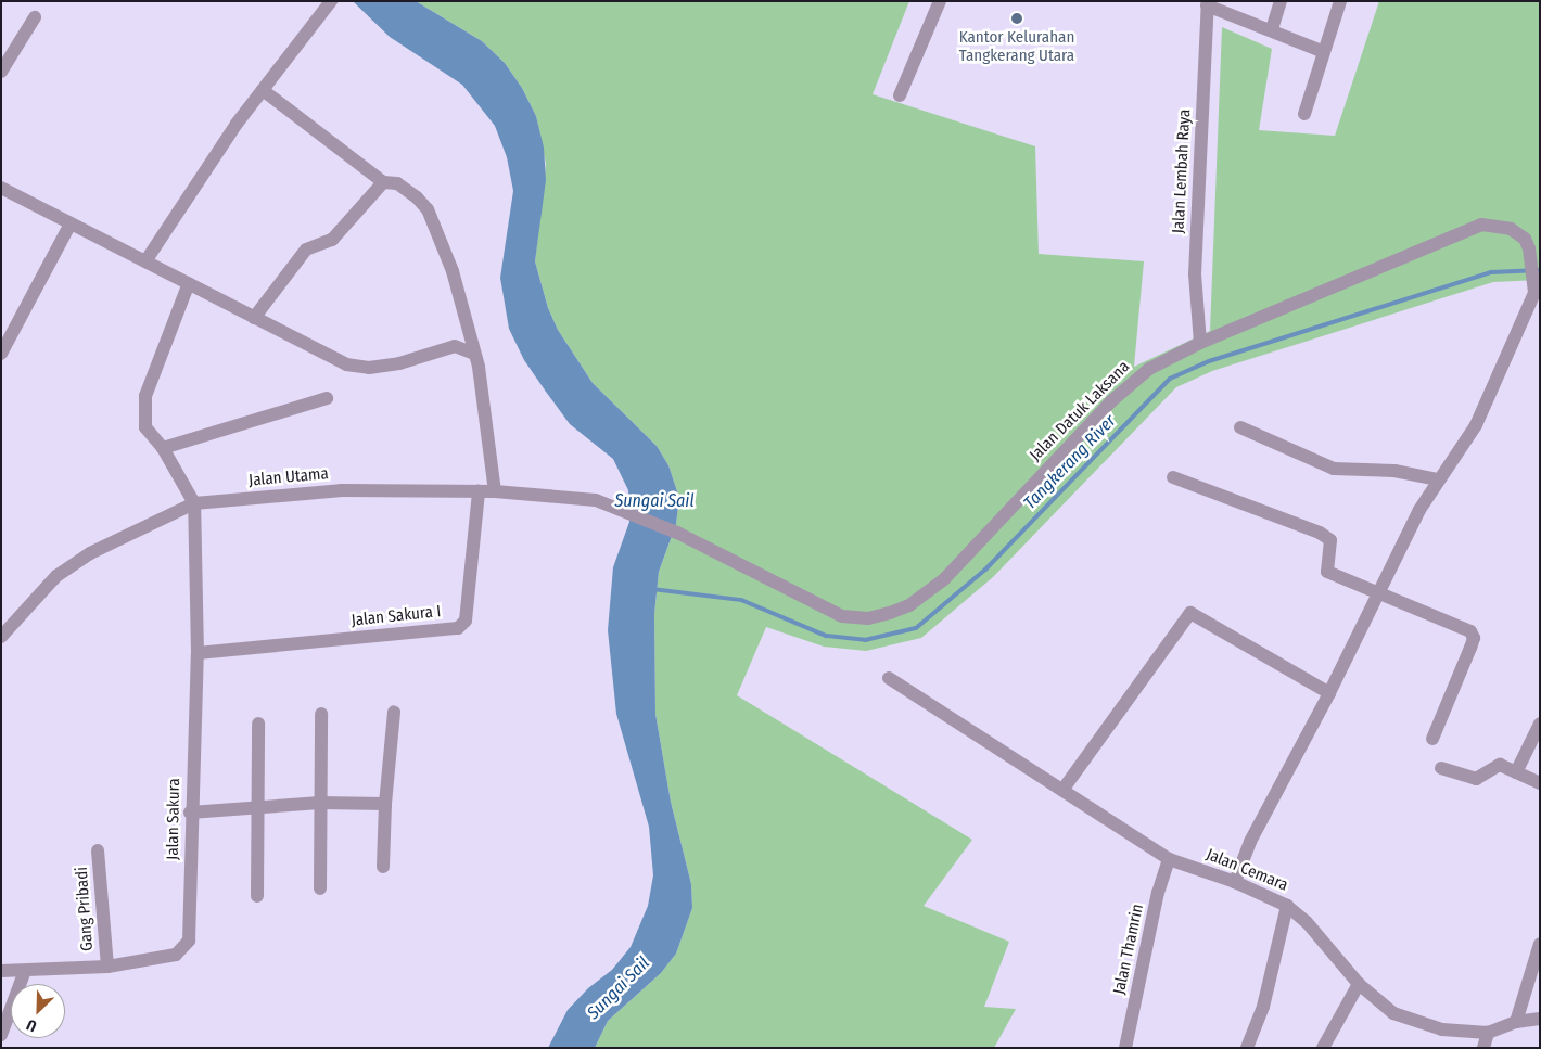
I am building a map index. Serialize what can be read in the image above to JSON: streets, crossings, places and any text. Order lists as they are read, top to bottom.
{
  "streets": {
    "street": [
      "Jalan Lembah Raya",
      "Jalan Datuk Laksana",
      "Jalan Utama",
      "Jalan Sakura I",
      "Jalan Sakura",
      "Jalan Cemara",
      "Gang Pribadi",
      "Jalan Thamrin"
    ]
  },
  "crossings": [
    ["Jalan Lembah Raya", "Jalan Datuk Laksana"],
    ["Jalan Datuk Laksana", "Jalan Utama"],
    ["Jalan Utama", "Jalan Sakura I"],
    ["Jalan Utama", "Jalan Sakura"],
    ["Jalan Sakura I", "Jalan Sakura"],
    ["Jalan Sakura", "Gang Pribadi"],
    ["Jalan Cemara", "Jalan Thamrin"]
  ],
  "water": ["Tangkerang River", "Sungai Sail"],
  "places": ["Kantor Kelurahan Tangkerang Utara"],
  "north": "bottom left"
}
